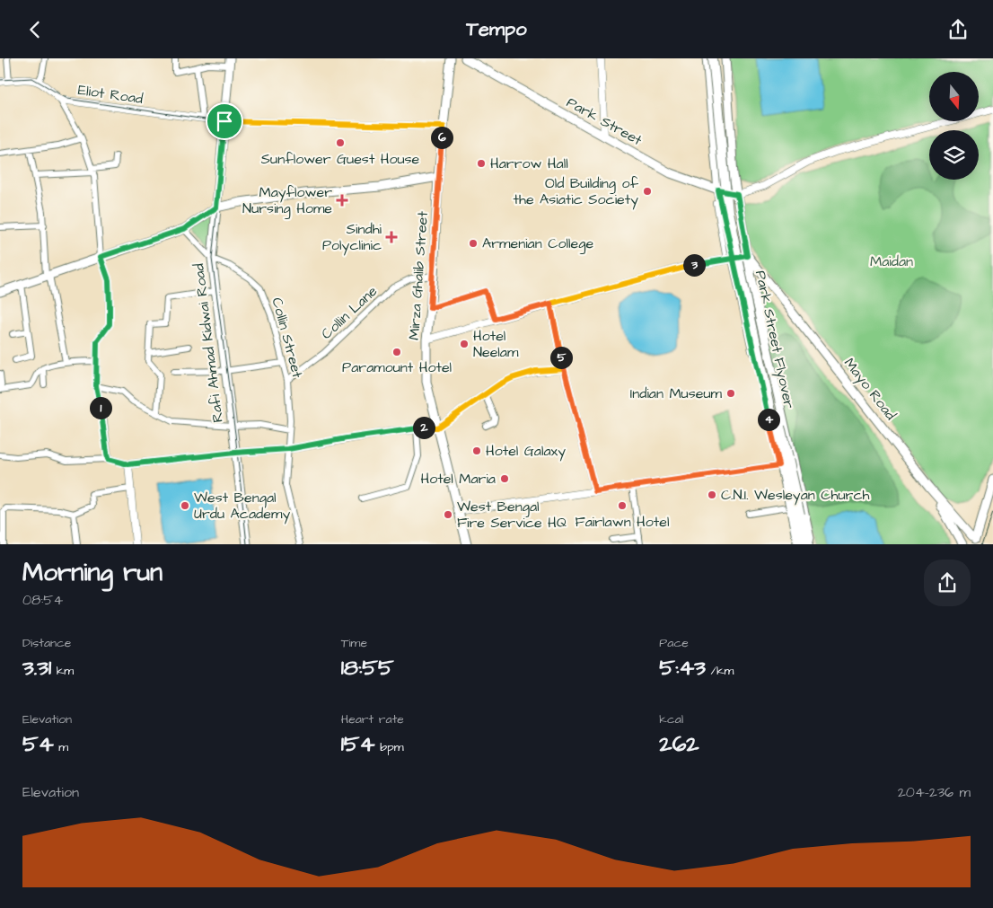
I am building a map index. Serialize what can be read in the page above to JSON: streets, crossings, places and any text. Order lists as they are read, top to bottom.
{
  "streets": {
    "main road": [
      "Park Street",
      "Mirza Ghalib Street",
      "Park Street Flyover",
      "Rafi Ahmad Kidwai Road",
      "Mayo Road"
    ],
    "street": ["Eliot Road", "Collin Lane", "Collin Street"]
  },
  "crossings": [
    ["Eliot Road", "Mirza Ghalib Street"],
    ["Eliot Road", "Rafi Ahmad Kidwai Road"],
    ["Mirza Ghalib Street", "Collin Lane"],
    ["Collin Lane", "Collin Street"],
    ["Collin Street", "Rafi Ahmad Kidwai Road"]
  ],
  "parks": ["Maidan"],
  "places": {
    "other": [
      "Sunflower Guest House",
      "Harrow Hall",
      "Old Building of the Asiatic Society",
      "Armenian College",
      "Hotel Neelam",
      "Paramount Hotel",
      "Indian Museum",
      "Hotel Galaxy",
      "Hotel Maria",
      "C.N.I. Wesleyan Church",
      "West Bengal Urdu Academy",
      "Fairlawn Hotel",
      "West Bengal Fire Service HQ"
    ],
    "health": ["Mayflower Nursing Home", "Sindhi Polyclinic"]
  },
  "north": "bottom",
  "page": {
    "header": "Tempo",
    "pins": [
      "6",
      "3",
      "5",
      "1",
      "4",
      "2"
    ],
    "heading": ["Morning run", "08:54"],
    "stats": [
      ["Distance", "3.31 km"],
      ["Time", "18:55"],
      ["Pace", "5:43 /km"],
      ["Elevation", "54 m"],
      ["Heart rate", "154 bpm"],
      ["kcal", "262"]
    ],
    "chart": ["Elevation", "204–236 m"]
  }
}
